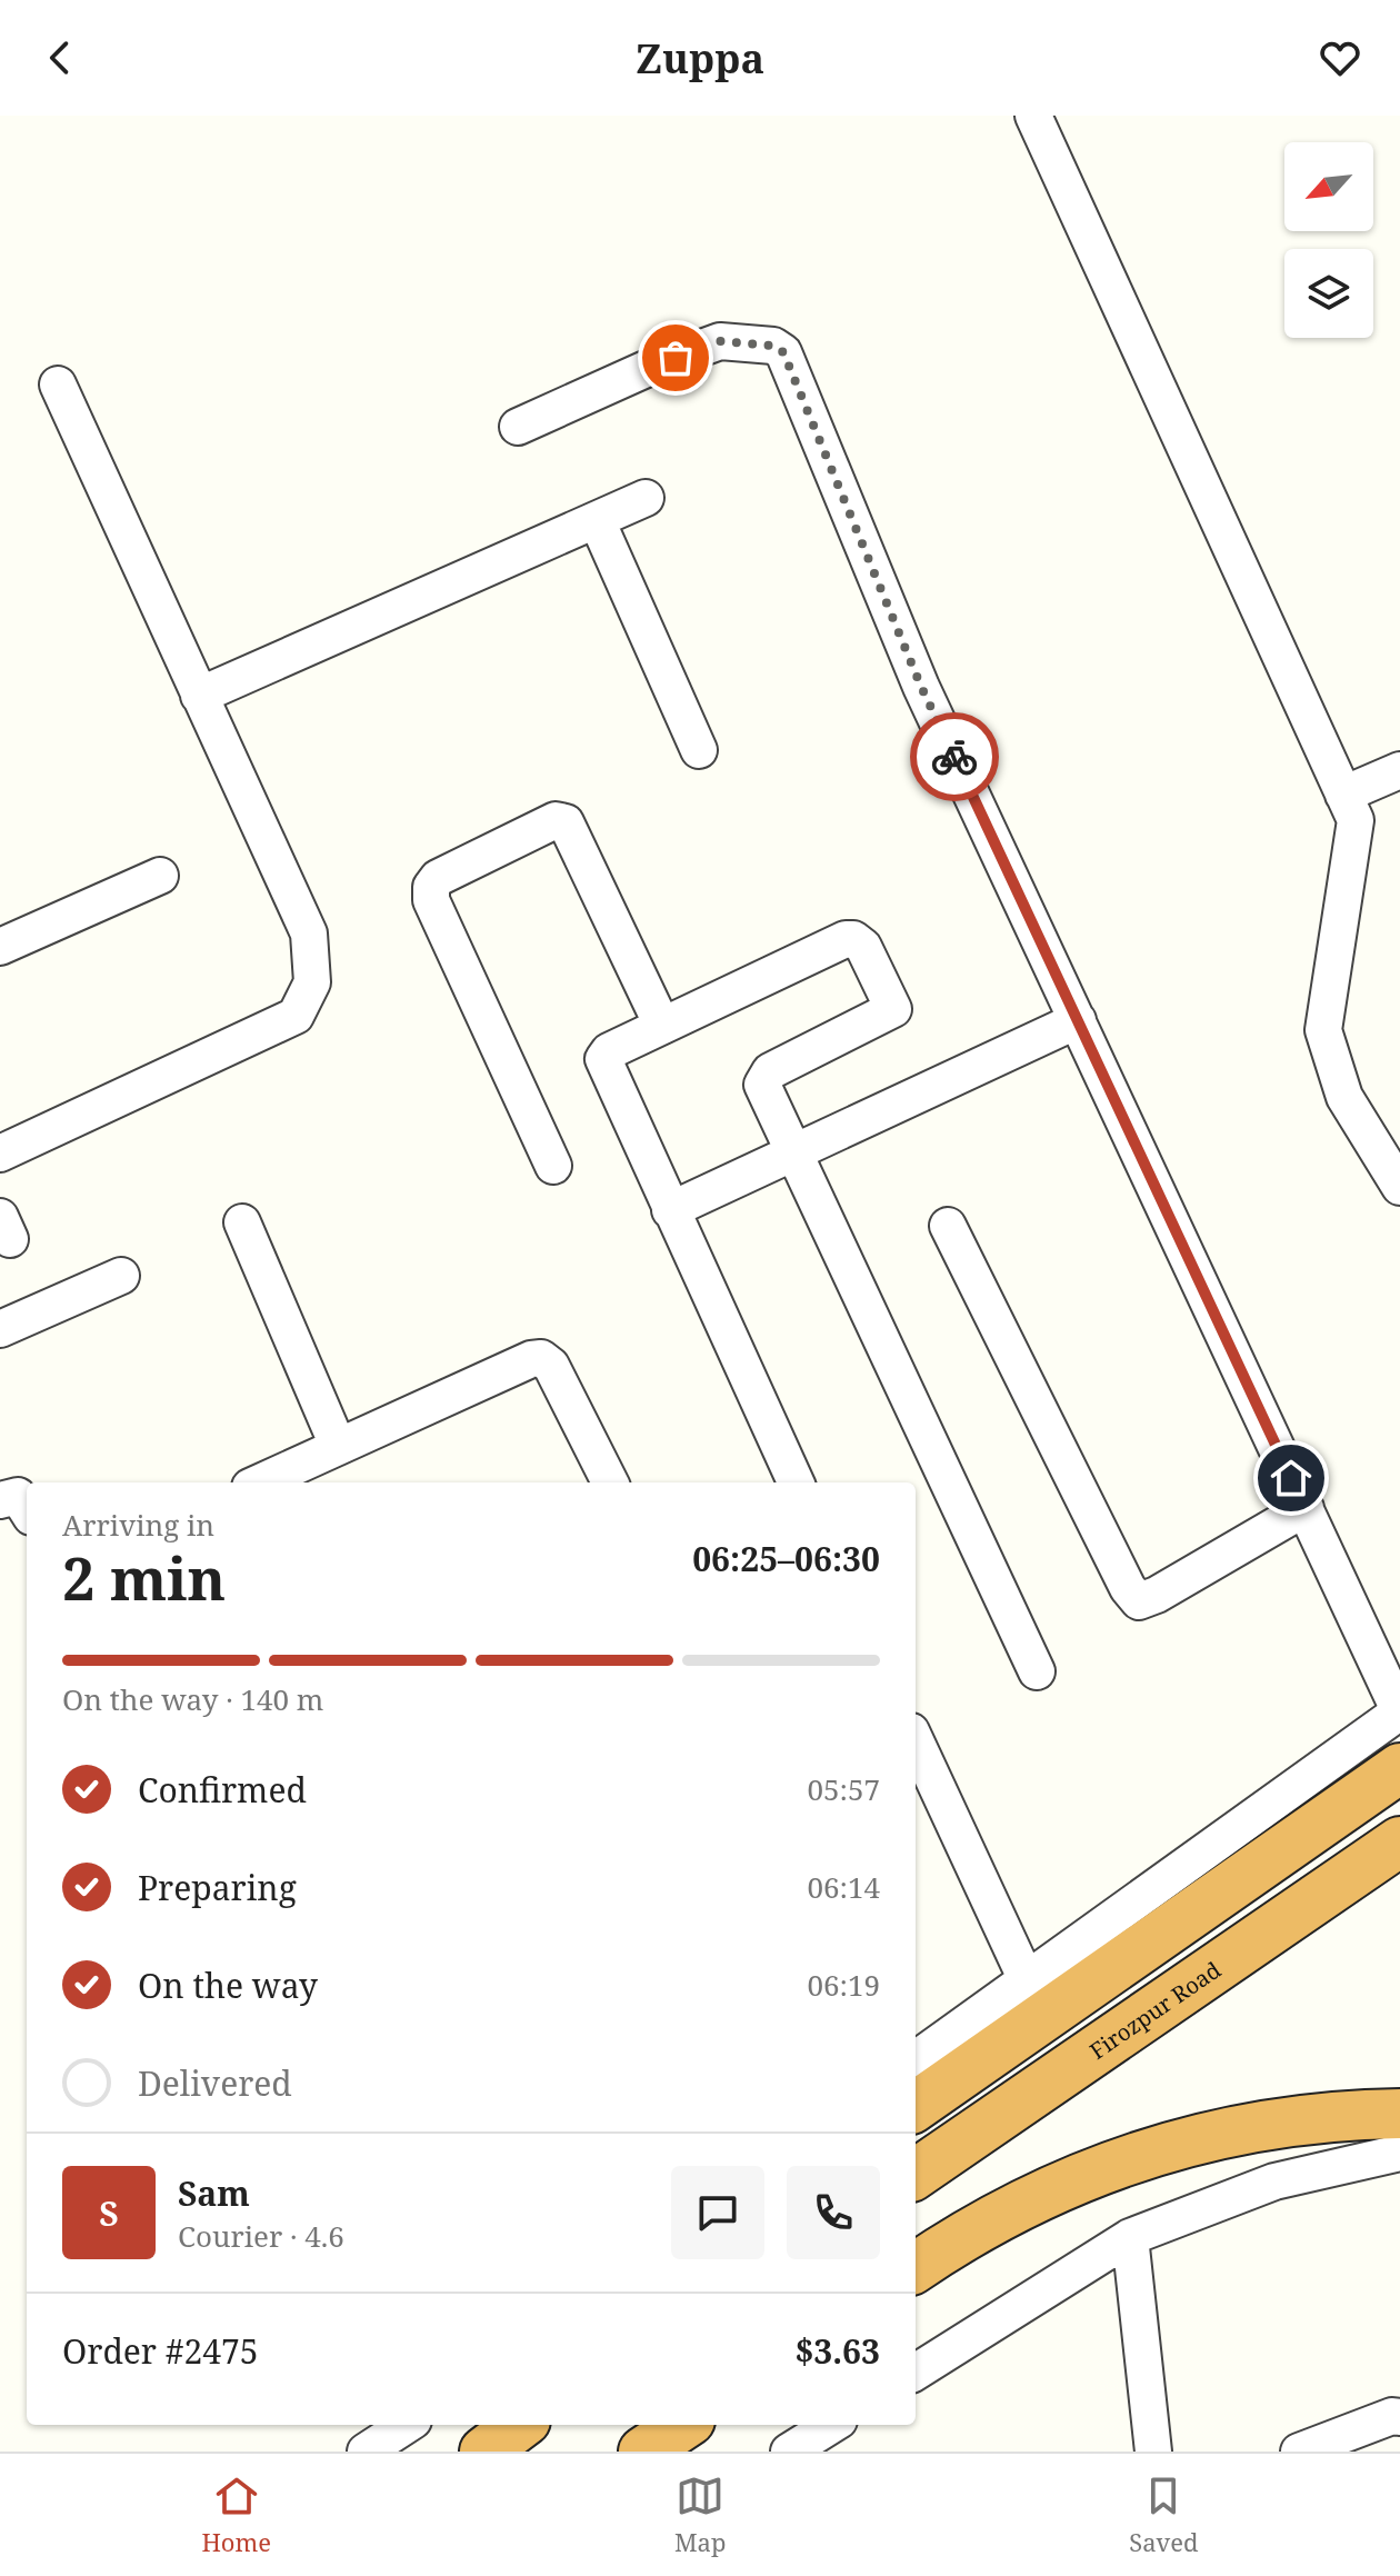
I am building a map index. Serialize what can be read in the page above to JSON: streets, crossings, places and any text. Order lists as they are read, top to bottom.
{
  "streets": {
    "highway": ["Firozpur Road"]
  },
  "north": "bottom left",
  "page": {
    "header": "Zuppa",
    "heading": ["2 min", "Arriving in", "06:25–06:30"],
    "panel": [
      "Sam",
      "Courier · 4.6",
      "Order #2475",
      "$3.63"
    ],
    "bar": "On the way · 140 m",
    "list": [
      ["Confirmed", "05:57"],
      ["Preparing", "06:14"],
      ["On the way", "06:19"],
      "Delivered"
    ],
    "round": "S",
    "tabs": ["Home", "Map", "Saved"]
  }
}
